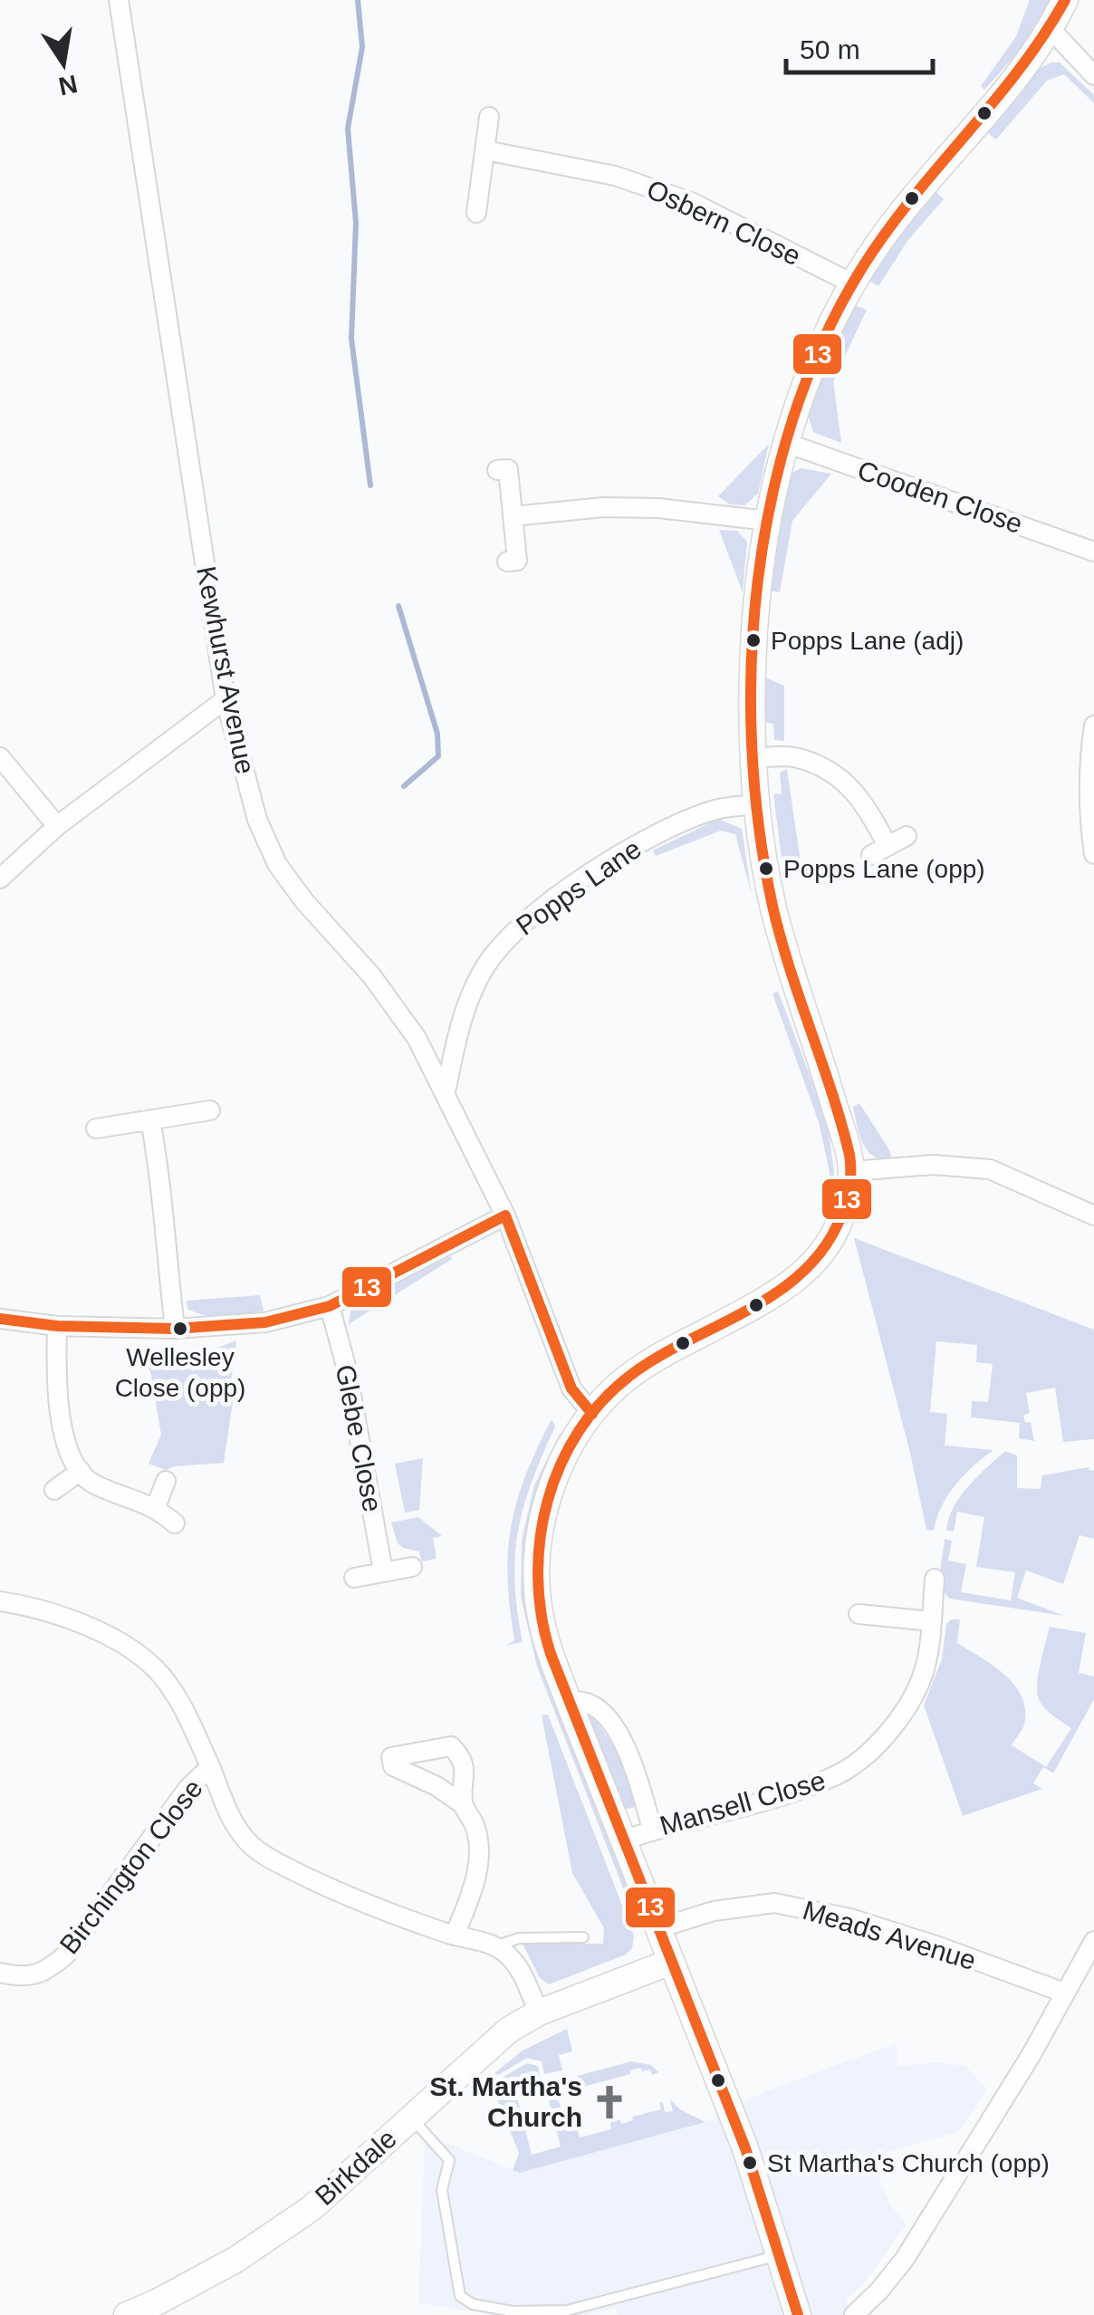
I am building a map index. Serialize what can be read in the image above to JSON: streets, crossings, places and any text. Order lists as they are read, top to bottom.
{
  "streets": {
    "main road": ["Birkdale"],
    "street": [
      "Osbern Close",
      "Cooden Close",
      "Kewhurst Avenue",
      "Popps Lane",
      "Glebe Close",
      "Mansell Close",
      "Birchington Close",
      "Meads Avenue"
    ]
  },
  "crossings": [
    ["Kewhurst Avenue", "Popps Lane"]
  ],
  "places": {
    "other": [
      "Popps Lane (adj)",
      "Popps Lane (opp)",
      "Wellesley Close (opp)",
      "St Martha's Church (opp)"
    ],
    "church": ["St. Martha's Church"]
  },
  "lines": ["transit line 13"],
  "scale_bar": "50 m",
  "north": "bottom"
}
